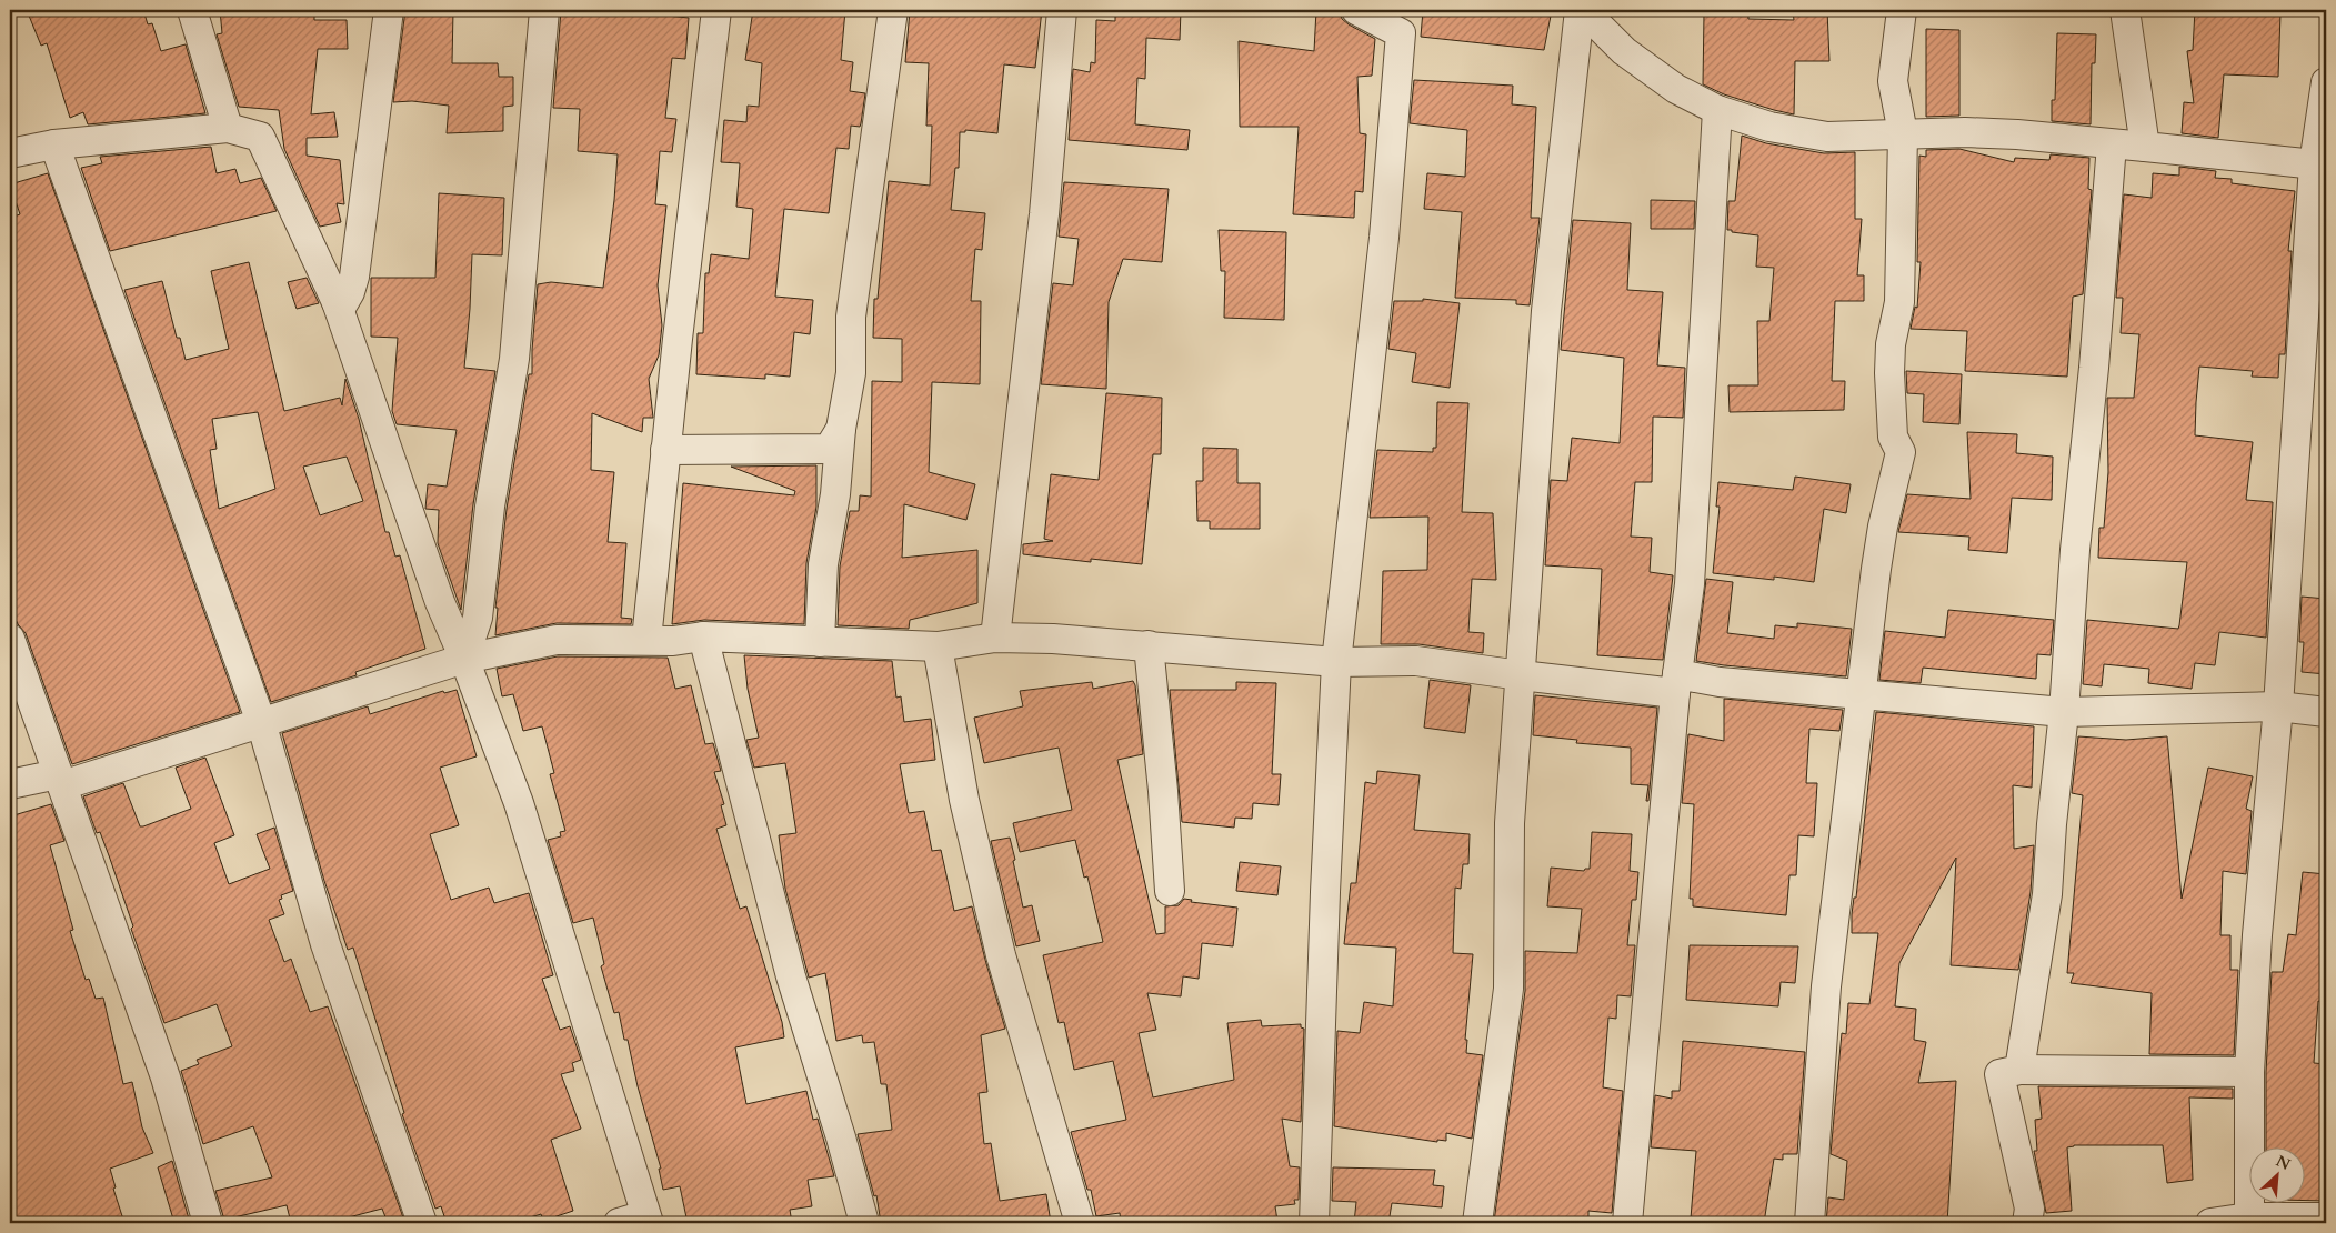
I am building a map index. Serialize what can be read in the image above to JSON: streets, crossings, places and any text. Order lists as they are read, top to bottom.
{
  "north": "top right"
}
